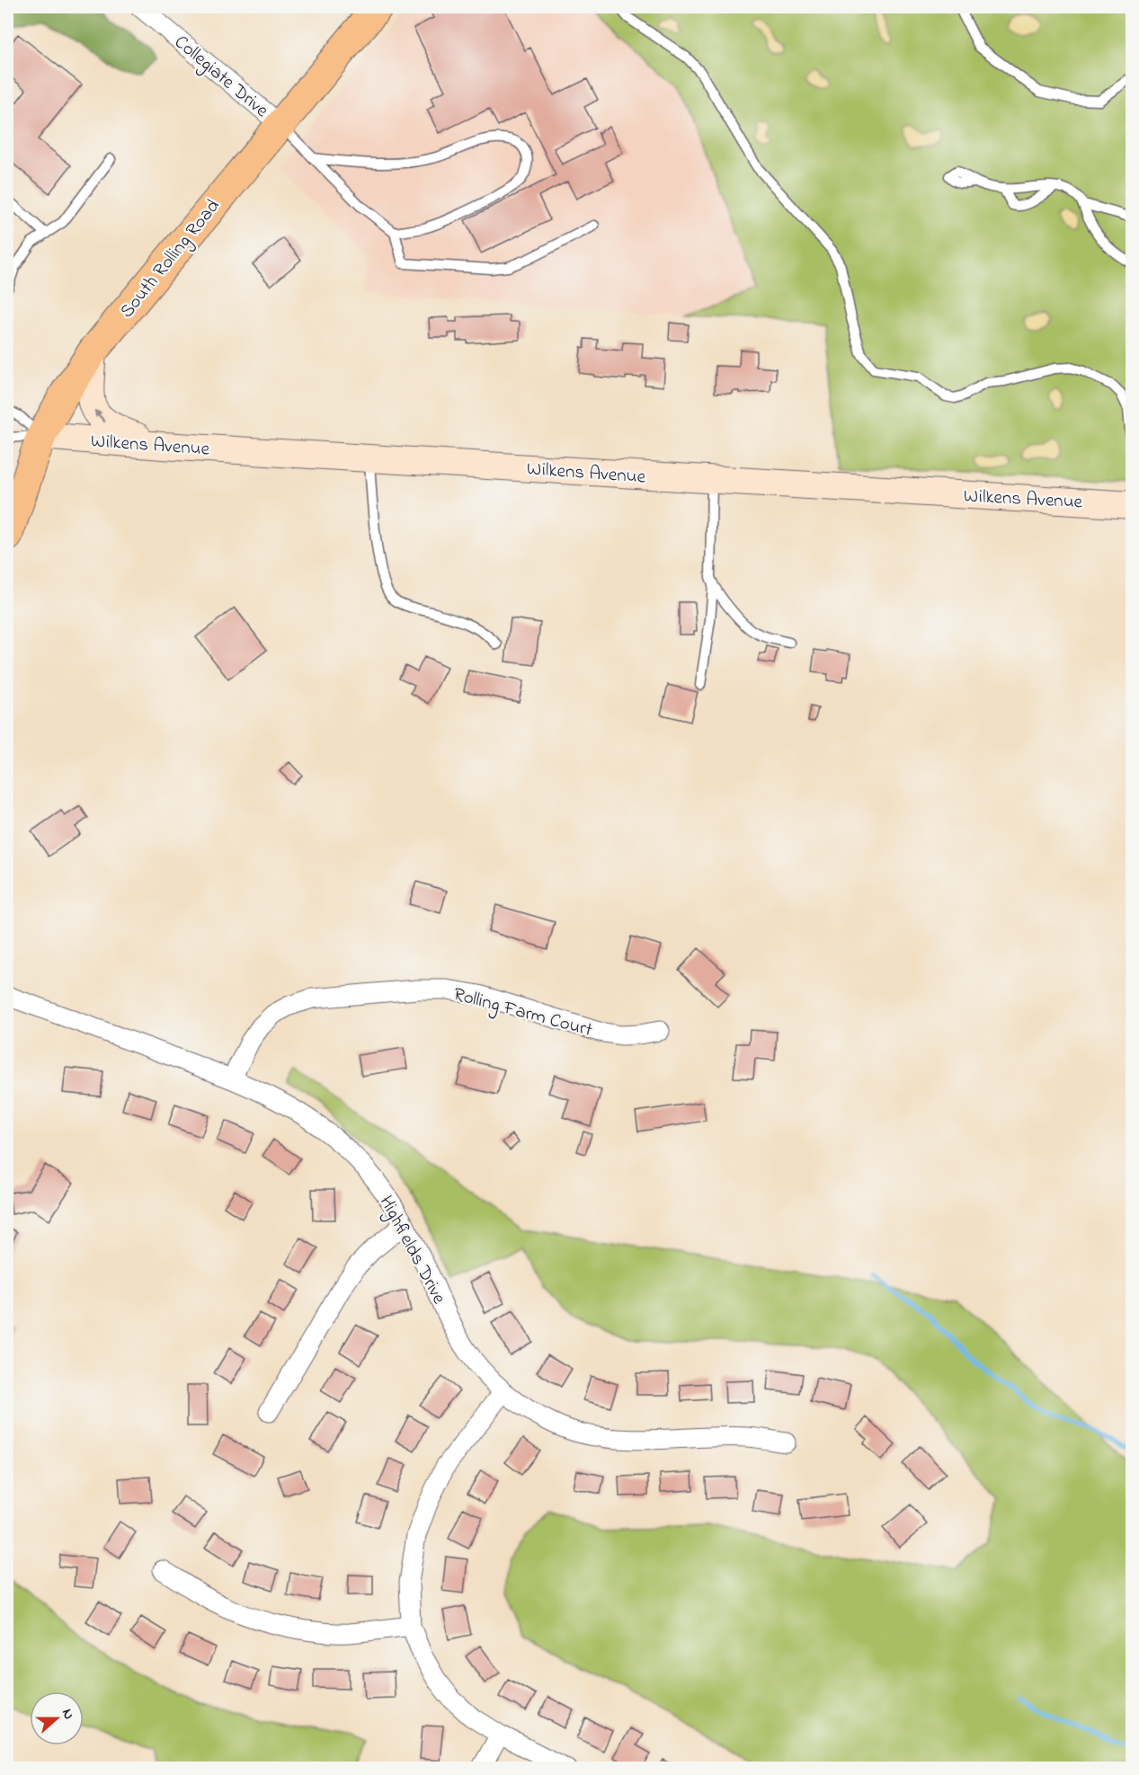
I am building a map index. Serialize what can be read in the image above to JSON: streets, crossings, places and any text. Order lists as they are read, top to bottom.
{
  "streets": {
    "main road": ["South Rolling Road", "Wilkens Avenue"],
    "street": ["Collegiate Drive", "Rolling Farm Court", "Highfields Drive"]
  },
  "crossings": [
    ["Collegiate Drive", "South Rolling Road"],
    ["South Rolling Road", "Wilkens Avenue"],
    ["Rolling Farm Court", "Highfields Drive"]
  ],
  "north": "right"
}
